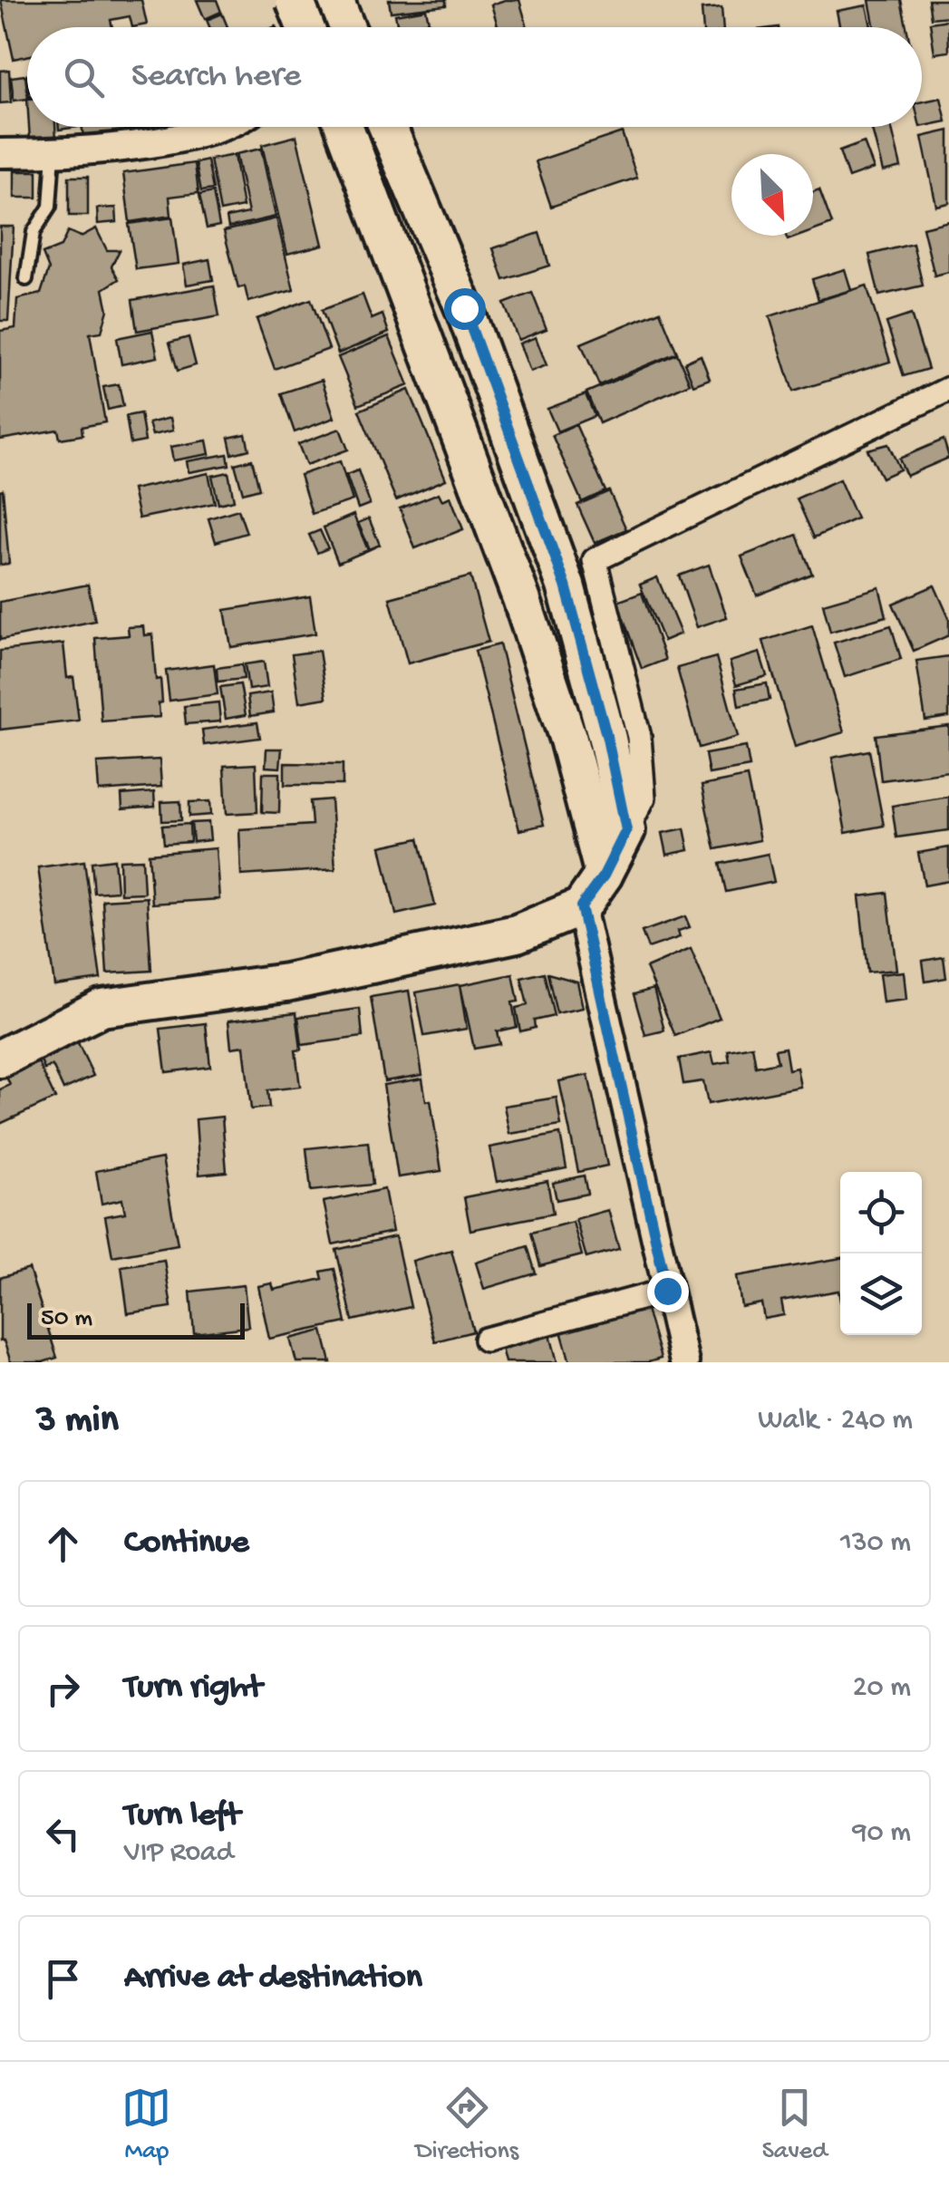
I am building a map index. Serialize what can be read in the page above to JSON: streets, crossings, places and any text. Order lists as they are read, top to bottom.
{
  "scale_bar": "50 m",
  "north": "bottom right",
  "page": {
    "search": "Search here",
    "scale": "50 m",
    "heading": ["3 min", "Walk · 240 m"],
    "list": [
      ["Continue", "130 m"],
      ["Turn right", "20 m"],
      ["Turn left", "VIP Road", "90 m"],
      "Arrive at destination"
    ],
    "nav": ["Map", "Directions", "Saved"]
  }
}
